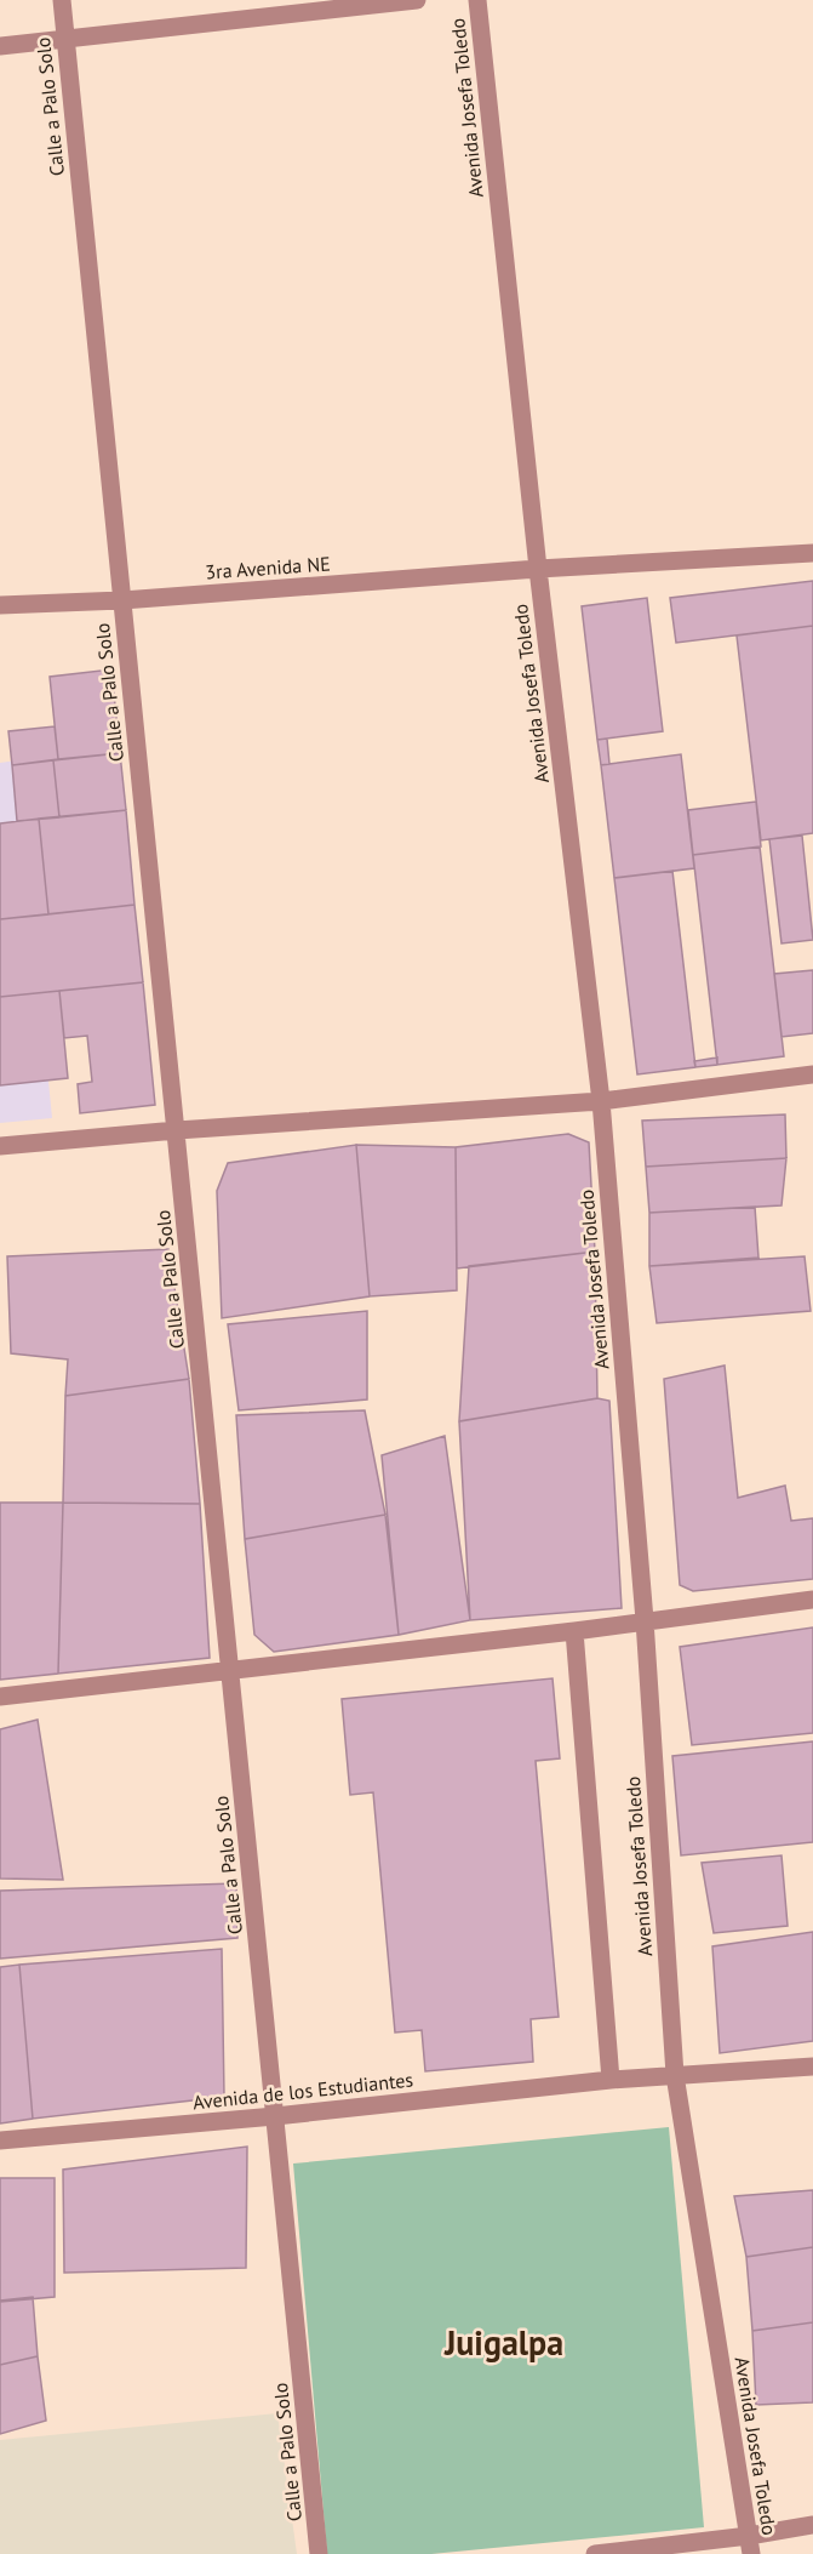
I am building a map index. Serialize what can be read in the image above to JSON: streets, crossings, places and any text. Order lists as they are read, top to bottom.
{
  "streets": {
    "street": [
      "Calle a Palo Solo",
      "Avenida Josefa Toledo",
      "3ra Avenida NE",
      "Avenida de los Estudiantes"
    ]
  },
  "crossings": [
    ["Calle a Palo Solo", "3ra Avenida NE"],
    ["Calle a Palo Solo", "Avenida de los Estudiantes"],
    ["Avenida Josefa Toledo", "3ra Avenida NE"],
    ["Avenida Josefa Toledo", "Avenida de los Estudiantes"]
  ],
  "districts": ["Juigalpa"]
}
